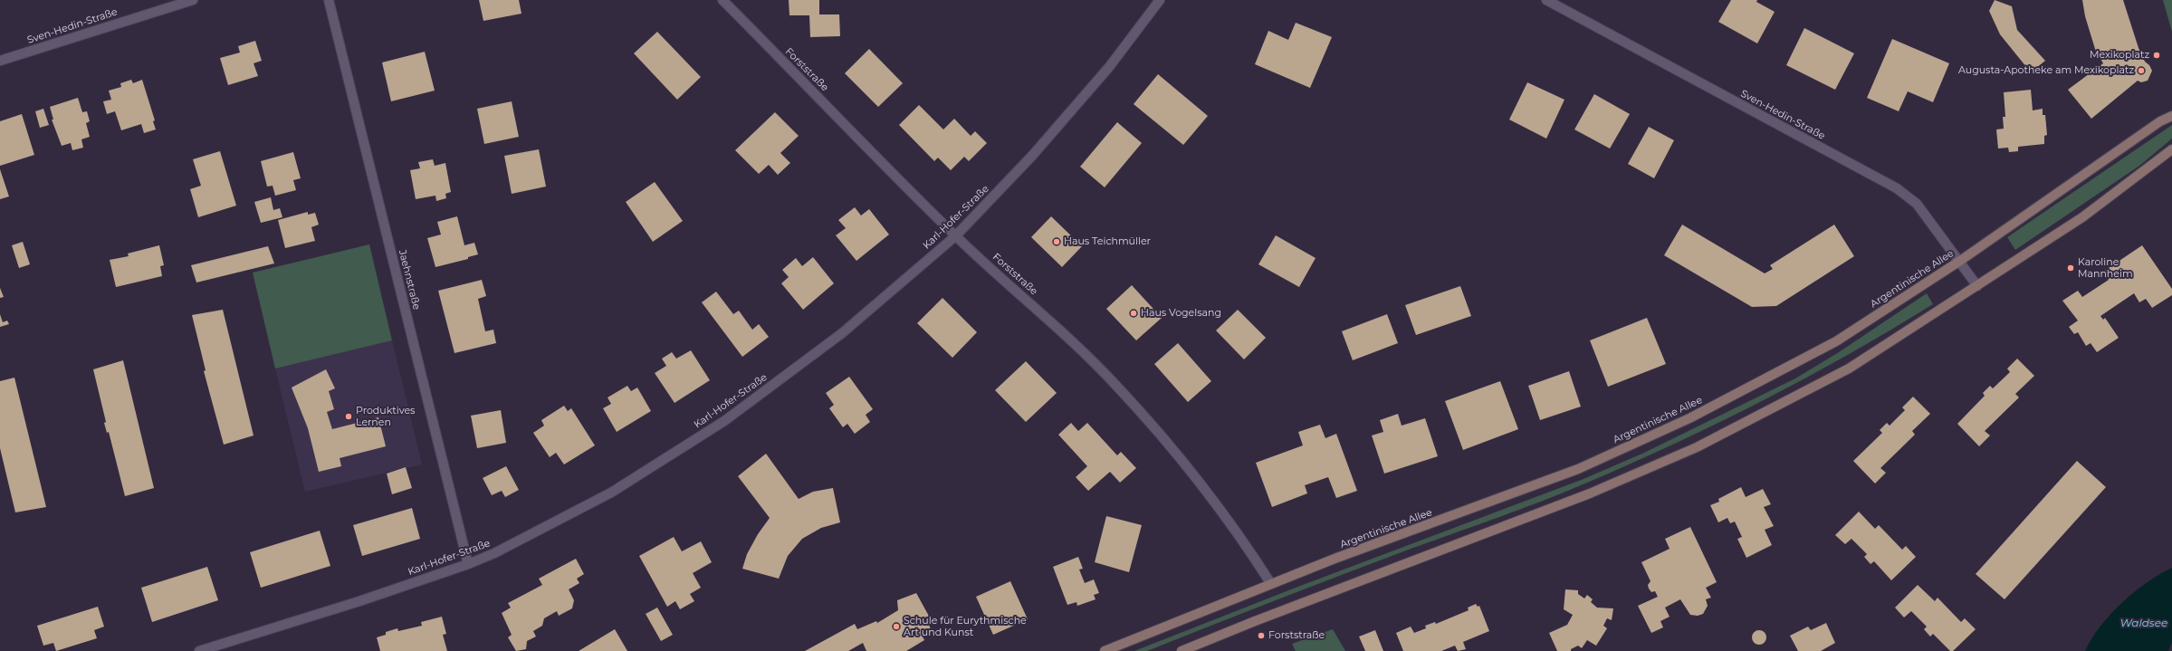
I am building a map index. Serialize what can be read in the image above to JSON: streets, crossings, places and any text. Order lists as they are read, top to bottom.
{
  "streets": {
    "main road": ["Argentinische Allee"],
    "street": [
      "Sven-Hedin-Straße",
      "Forststraße",
      "Karl-Hofer-Straße",
      "Jaehnstraße"
    ]
  },
  "crossings": [
    ["Sven-Hedin-Straße", "Argentinische Allee"],
    ["Forststraße", "Karl-Hofer-Straße"],
    ["Forststraße", "Argentinische Allee"],
    ["Karl-Hofer-Straße", "Jaehnstraße"]
  ],
  "water": ["Waldsee"],
  "places": [
    "Mexikoplatz",
    "Augusta-Apotheke am Mexikoplatz",
    "Haus Teichmüller",
    "Karoline Mannheim",
    "Haus Vogelsang",
    "Produktives Lernen",
    "Schule für Eurythmische Art und Kunst",
    "Forststraße"
  ]
}
